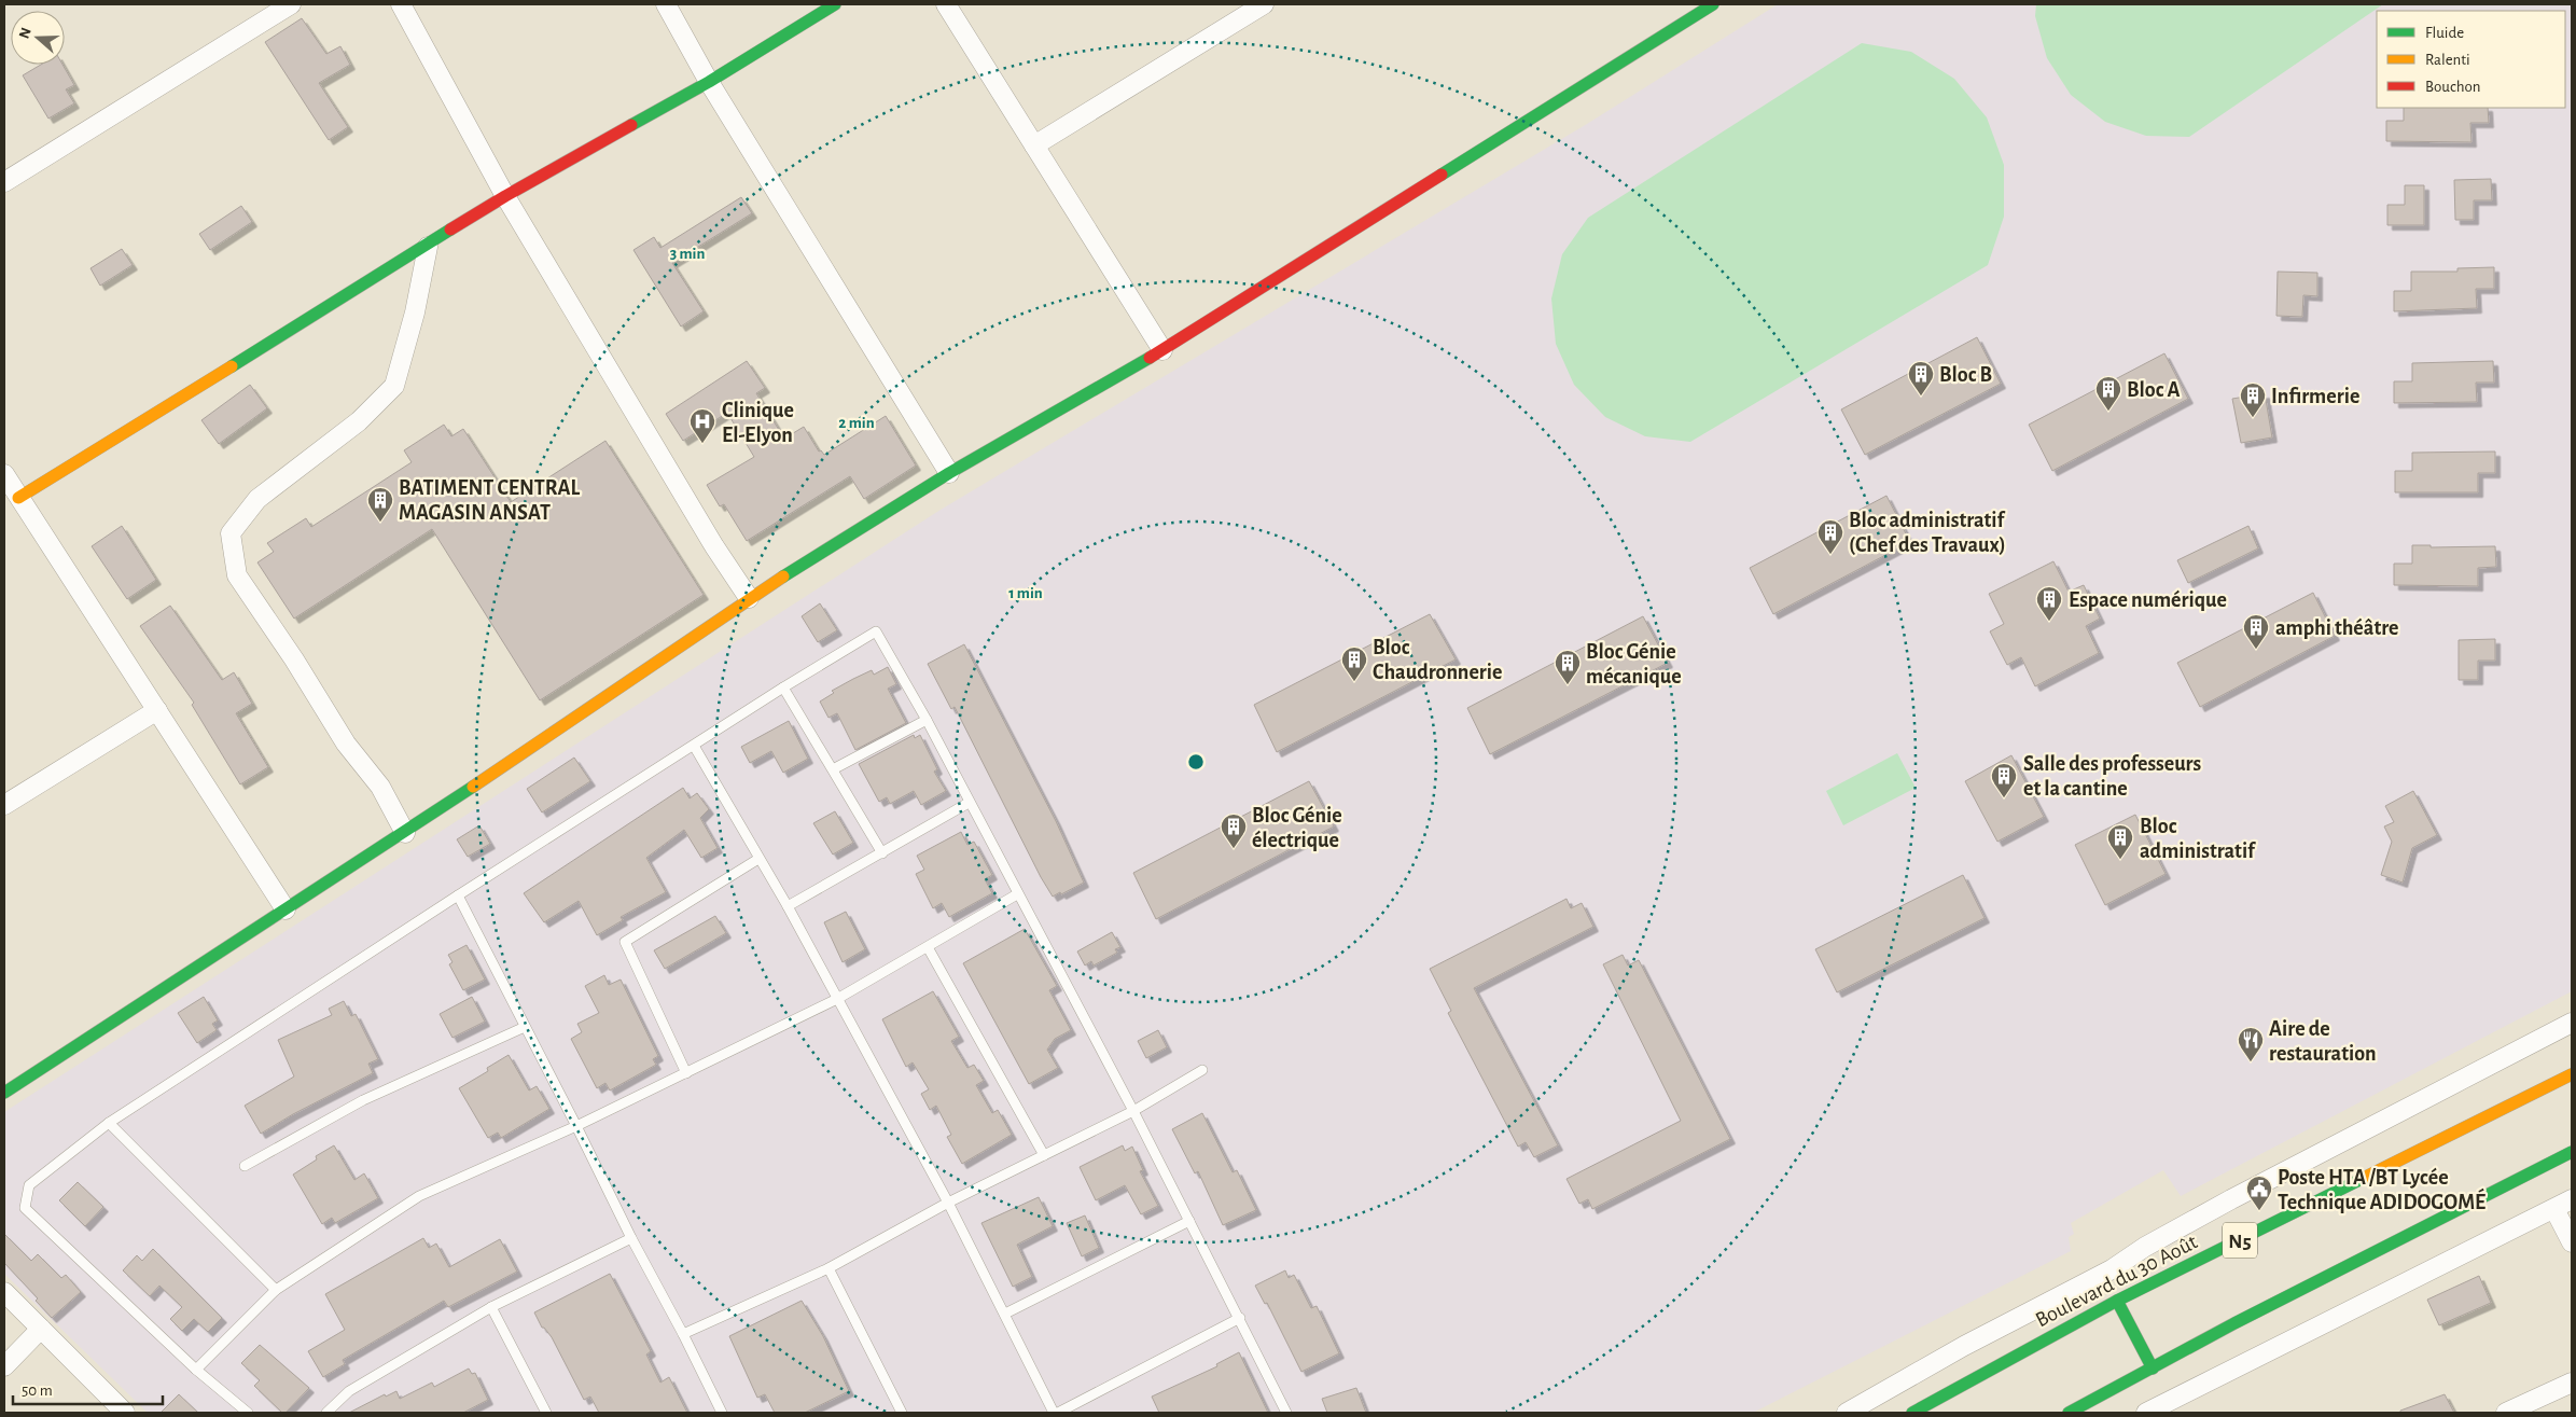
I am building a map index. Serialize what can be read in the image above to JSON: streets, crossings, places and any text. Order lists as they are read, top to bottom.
{
  "streets": {
    "main road": ["N5", "Boulevard du 30 Août"]
  },
  "places": {
    "building": [
      "Bloc B",
      "Bloc A",
      "Infirmerie",
      "BATIMENT CENTRAL MAGASIN ANSAT",
      "Bloc administratif (Chef des Travaux)",
      "Espace numérique",
      "amphi théâtre",
      "Bloc Chaudronnerie",
      "Bloc Génie mécanique",
      "Salle des professeurs et la cantine",
      "Bloc Génie électrique",
      "Bloc administratif"
    ],
    "hospital": ["Clinique El-Elyon"],
    "restaurant": ["Aire de restauration"],
    "public building": ["Poste HTA /BT Lycée Technique ADIDOGOMÉ"]
  },
  "legend": ["Fluide", "Ralenti", "Bouchon"],
  "scale_bar": "50 m",
  "north": "left",
  "rings": ["3 min", "2 min", "1 min"]
}
